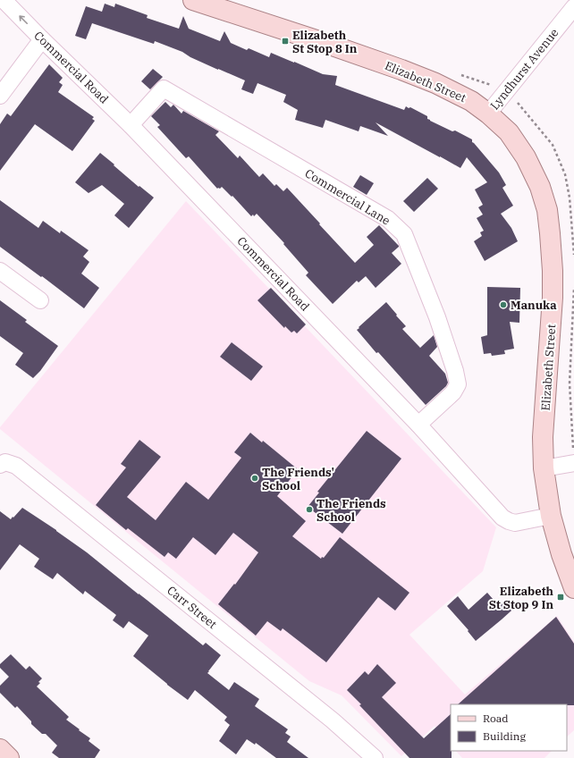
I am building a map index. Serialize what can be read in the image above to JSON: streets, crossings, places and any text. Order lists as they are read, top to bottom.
{
  "streets": {
    "main road": ["Elizabeth Street"],
    "street": [
      "Commercial Road",
      "Lyndhurst Avenue",
      "Commercial Lane",
      "Carr Street"
    ]
  },
  "crossings": [
    ["Commercial Road", "Elizabeth Street"],
    ["Commercial Road", "Commercial Lane"],
    ["Lyndhurst Avenue", "Elizabeth Street"]
  ],
  "places": {
    "transit": ["Elizabeth St Stop 8 In", "Elizabeth St Stop 9 In"],
    "other": ["Manuka", "The Friends' School", "The Friends School"]
  },
  "legend": ["Road", "Building"]
}
